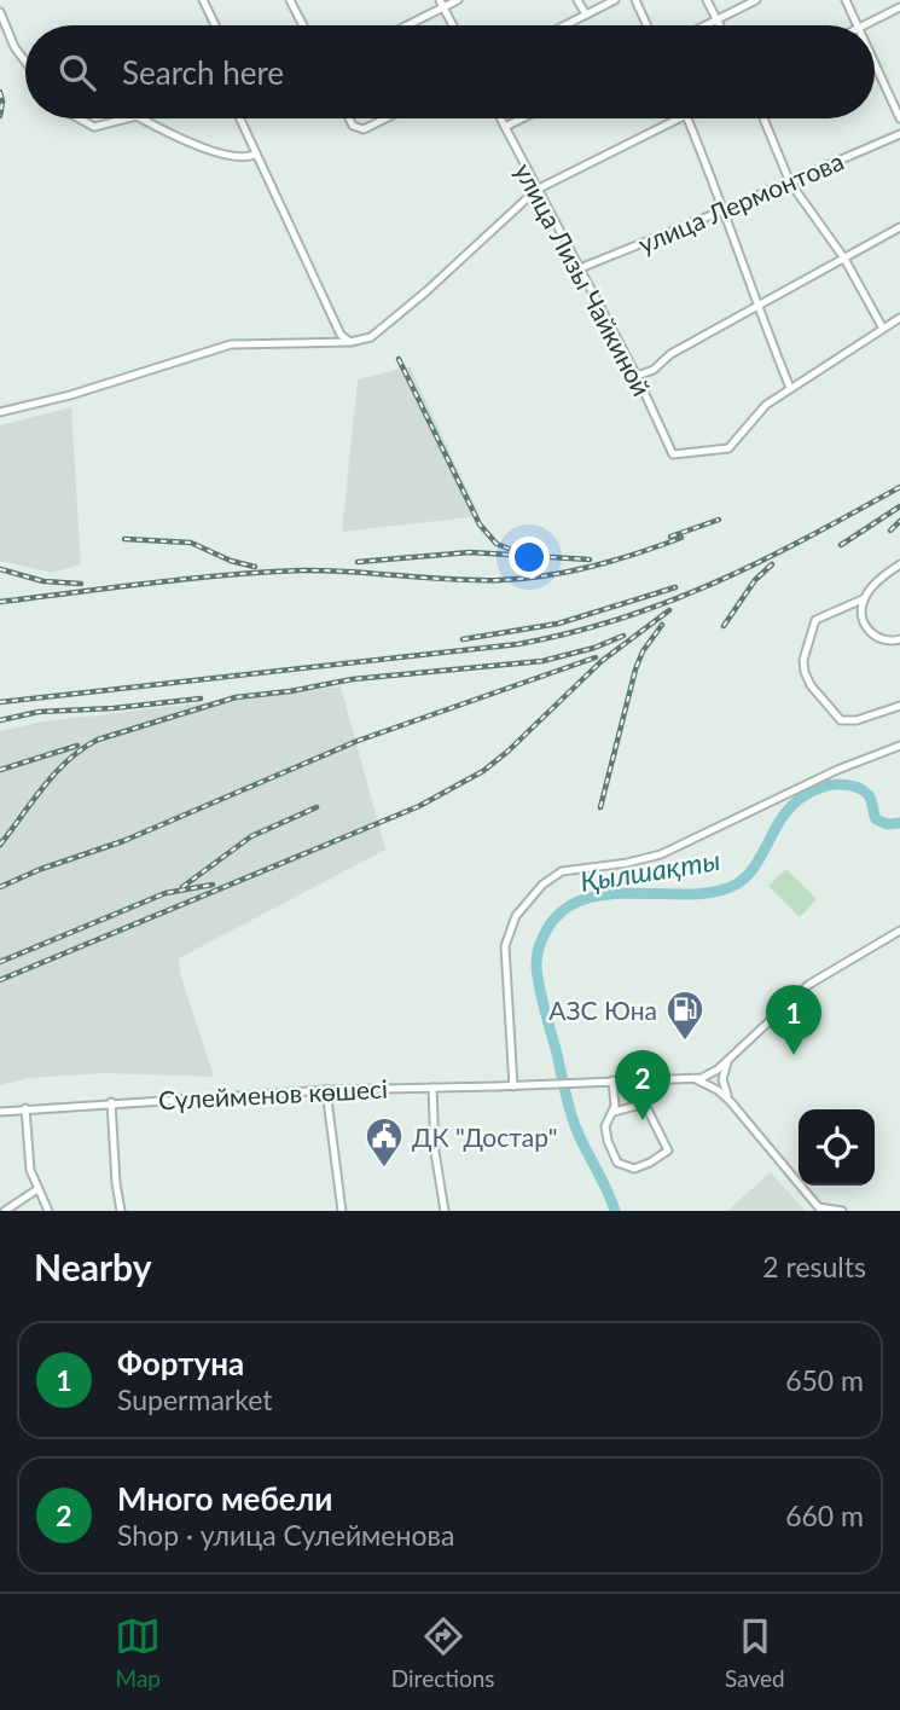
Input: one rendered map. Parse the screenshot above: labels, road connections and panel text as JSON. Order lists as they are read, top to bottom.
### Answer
{
  "streets": {
    "street": ["улица Лермонтова", "улица Лизы Чайкиной", "Сүлейменов көшесі"]
  },
  "crossings": [
    ["улица Лермонтова", "улица Лизы Чайкиной"]
  ],
  "water": ["Қылшақты"],
  "places": {
    "fuel station": ["АЗС Юна"],
    "public building": ["ДК \"Достар\""]
  },
  "page": {
    "search": "Search here",
    "pins": ["1", "2"],
    "heading": ["Nearby", "2 results"],
    "list": [
      {
        "mark": "1",
        "name": "Фортуна",
        "note": "Supermarket",
        "value": "650 m"
      },
      {
        "mark": "2",
        "name": "Много мебели",
        "note": "Shop · улица Сулейменова",
        "value": "660 m"
      }
    ],
    "nav": ["Map", "Directions", "Saved"]
  }
}
